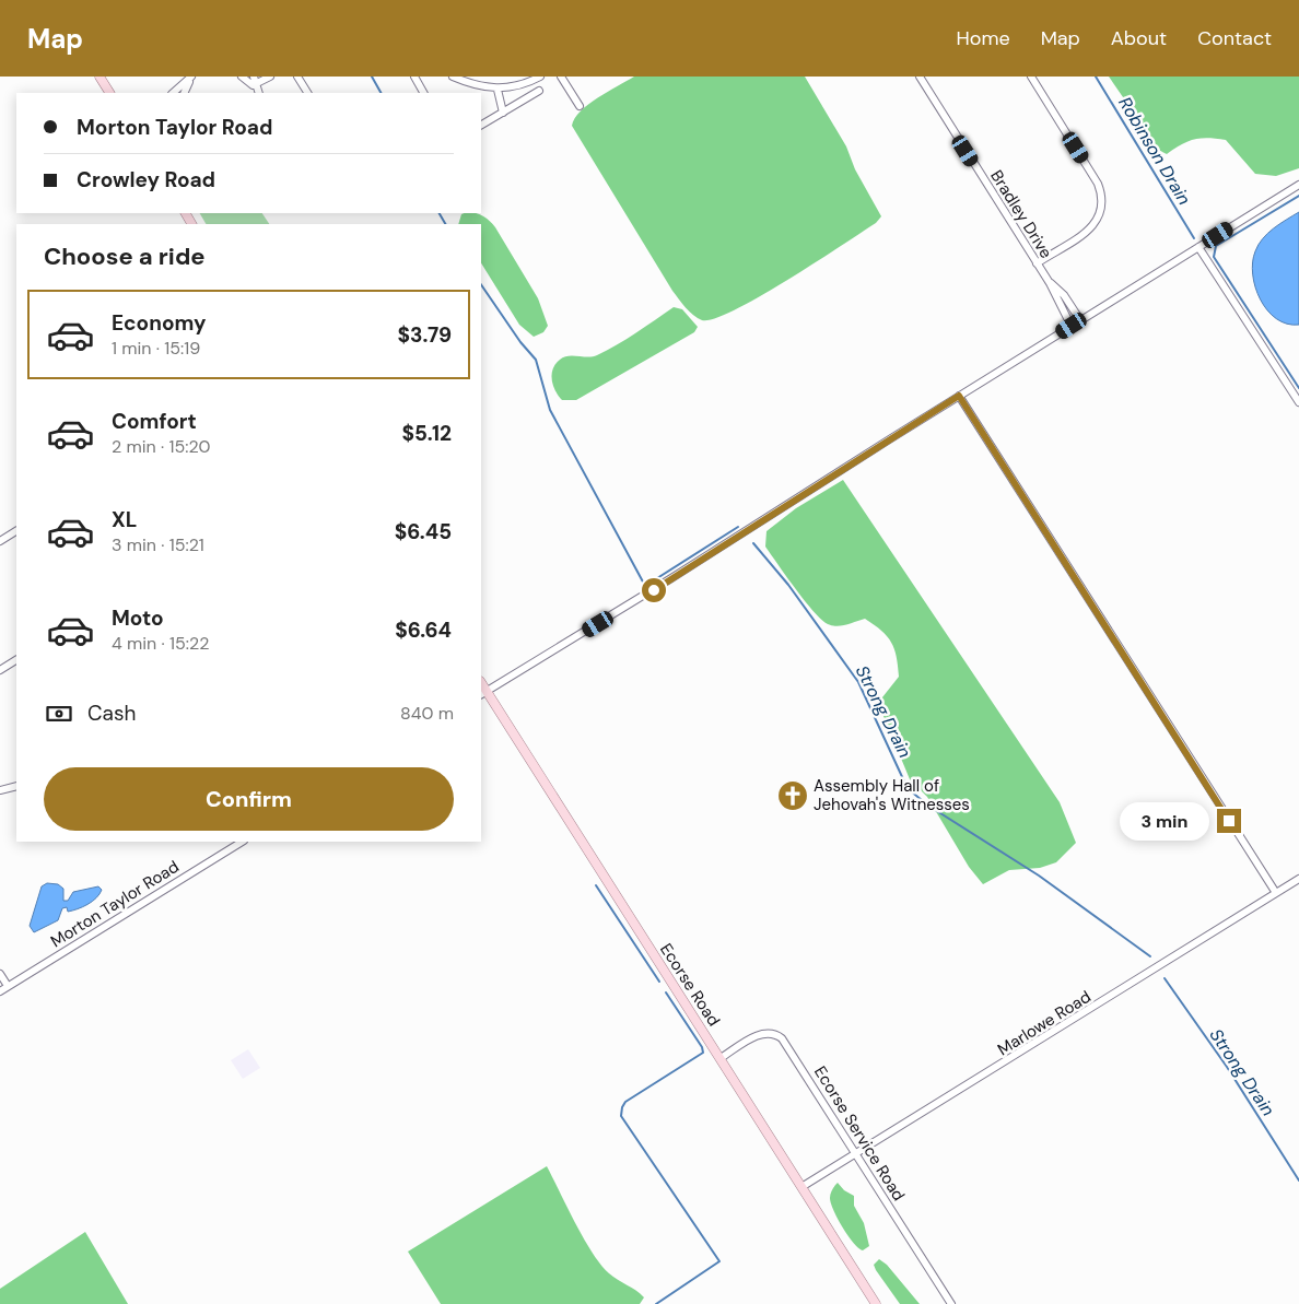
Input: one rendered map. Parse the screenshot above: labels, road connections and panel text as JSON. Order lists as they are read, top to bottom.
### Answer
{
  "streets": {
    "main road": ["Ecorse Road"],
    "street": [
      "Bradley Drive",
      "Morton Taylor Road",
      "Marlowe Road",
      "Ecorse Service Road"
    ]
  },
  "crossings": [
    ["Ecorse Road", "Marlowe Road"],
    ["Ecorse Road", "Ecorse Service Road"],
    ["Marlowe Road", "Ecorse Service Road"]
  ],
  "water": ["Robinson Drain", "Strong Drain"],
  "places": {
    "church": ["Assembly Hall of Jehovah's Witnesses"]
  },
  "page": {
    "header": "Map",
    "nav": [
      "Home",
      "Map",
      "About",
      "Contact"
    ],
    "banner": ["Morton Taylor Road", "Crowley Road"],
    "heading": "Choose a ride",
    "list": [
      {
        "name": "Economy",
        "note": "1 min · 15:19",
        "value": "$3.79"
      },
      {
        "name": "Comfort",
        "note": "2 min · 15:20",
        "value": "$5.12"
      },
      {
        "name": "XL",
        "note": "3 min · 15:21",
        "value": "$6.45"
      },
      {
        "name": "Moto",
        "note": "4 min · 15:22",
        "value": "$6.64"
      }
    ],
    "pay": ["Cash", "840 m"],
    "buttons": "Confirm",
    "bubble": "3 min"
  }
}
